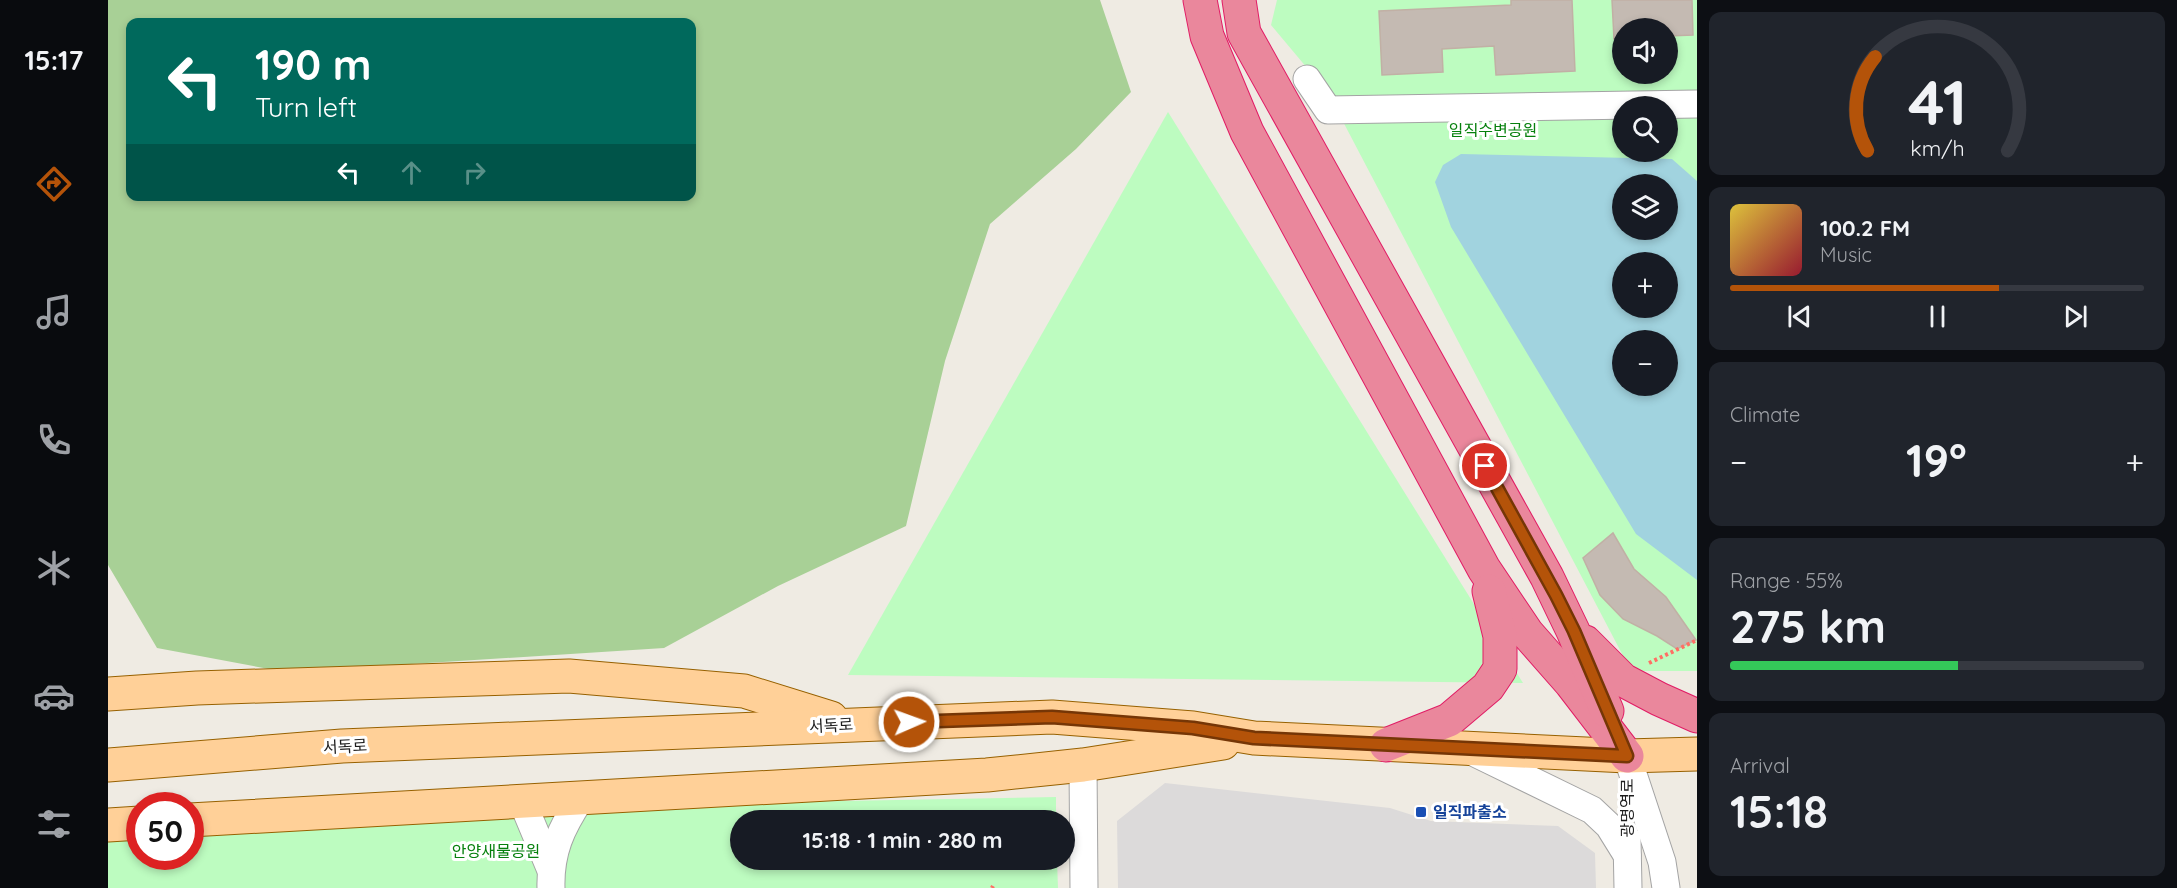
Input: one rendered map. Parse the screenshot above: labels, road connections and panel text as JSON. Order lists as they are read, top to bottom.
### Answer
{
  "streets": {
    "main road": ["서독로"],
    "street": ["광명역로"]
  },
  "crossings": [
    ["서독로", "광명역로"]
  ],
  "parks": ["일직수변공원", "안양새물공원"],
  "places": {
    "transit": ["일직파출소"]
  },
  "page": {
    "tabs": "15:17",
    "map_buttons": ["+", "−"],
    "turn": ["190 m", "Turn left"],
    "song": ["100.2 FM", "Music"],
    "tile": [
      "Climate",
      ["Range · 55%", "275 km"],
      ["Arrival", "15:18"]
    ],
    "heat": ["−", "19°", "+"],
    "limit": "50",
    "trip": "15:18 · 1 min · 280 m",
    "gauge": ["41", "km/h"]
  }
}
